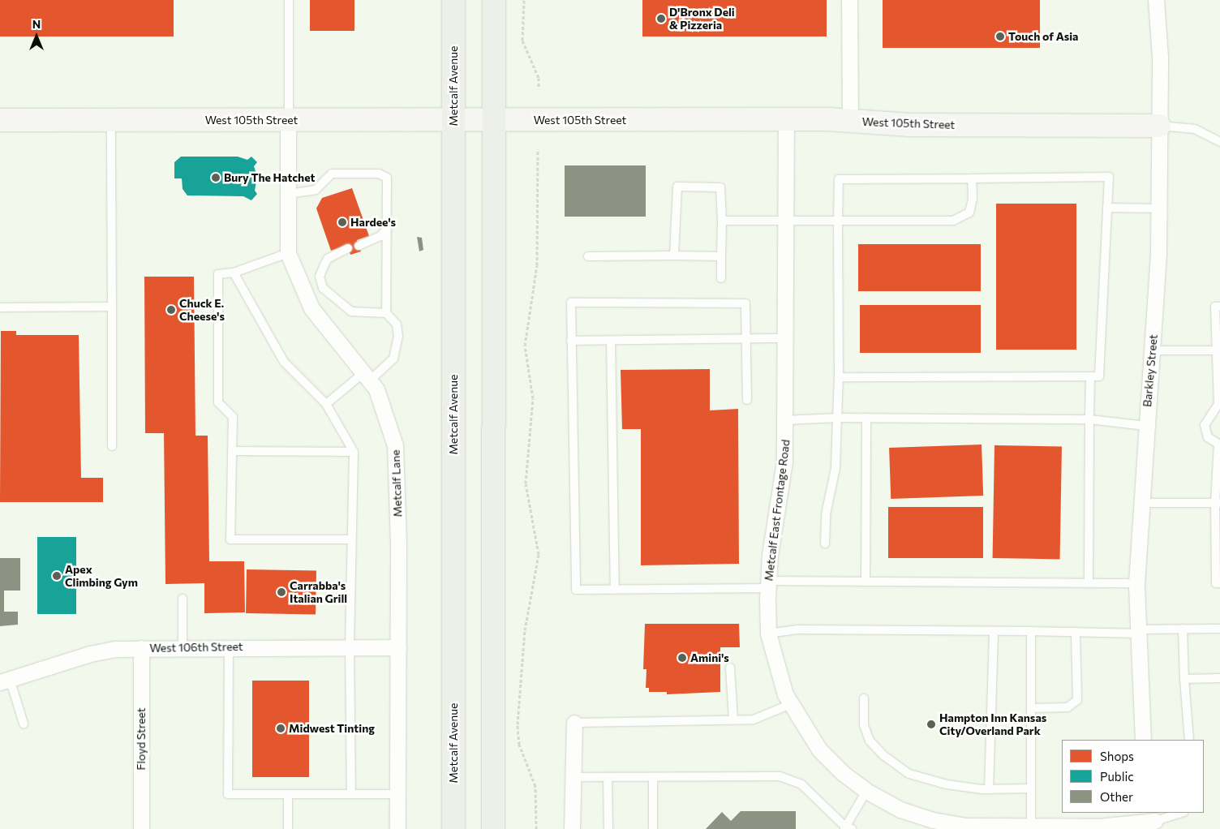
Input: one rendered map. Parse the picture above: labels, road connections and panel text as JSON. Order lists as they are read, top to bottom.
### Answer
{
  "streets": {
    "main road": ["Metcalf Avenue"],
    "street": [
      "West 105th Street",
      "Barkley Street",
      "Metcalf Lane",
      "Metcalf East Frontage Road",
      "West 106th Street",
      "Floyd Street"
    ]
  },
  "crossings": [
    ["Metcalf Avenue", "West 105th Street"],
    ["West 105th Street", "Barkley Street"],
    ["West 105th Street", "Metcalf Lane"],
    ["West 105th Street", "Metcalf East Frontage Road"],
    ["Metcalf Lane", "West 106th Street"],
    ["West 106th Street", "Floyd Street"]
  ],
  "places": [
    "D'Bronx Deli & Pizzeria",
    "Touch of Asia",
    "Bury The Hatchet",
    "Hardee's",
    "Chuck E. Cheese's",
    "Apex Climbing Gym",
    "Carrabba's Italian Grill",
    "Amini's",
    "Hampton Inn Kansas City/Overland Park",
    "Midwest Tinting"
  ],
  "legend": ["Shops", "Public", "Other"],
  "north": "top"
}
